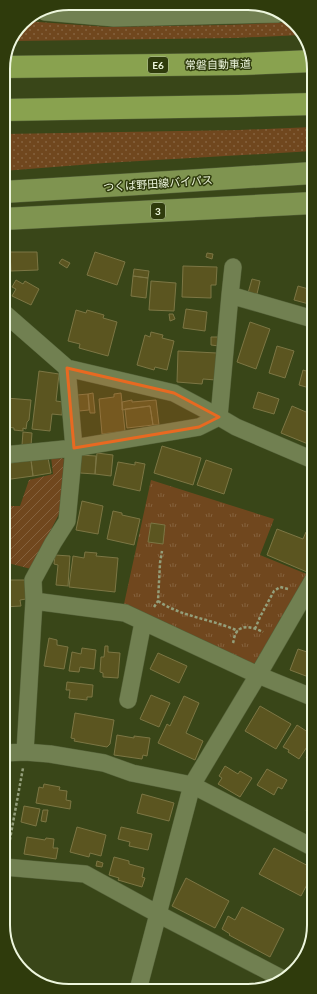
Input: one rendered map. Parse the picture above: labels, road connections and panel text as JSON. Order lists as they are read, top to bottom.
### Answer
{
  "streets": {
    "highway": ["常磐自動車道", "E6"],
    "main road": ["つくば野田線バイパス", "3"]
  }
}
